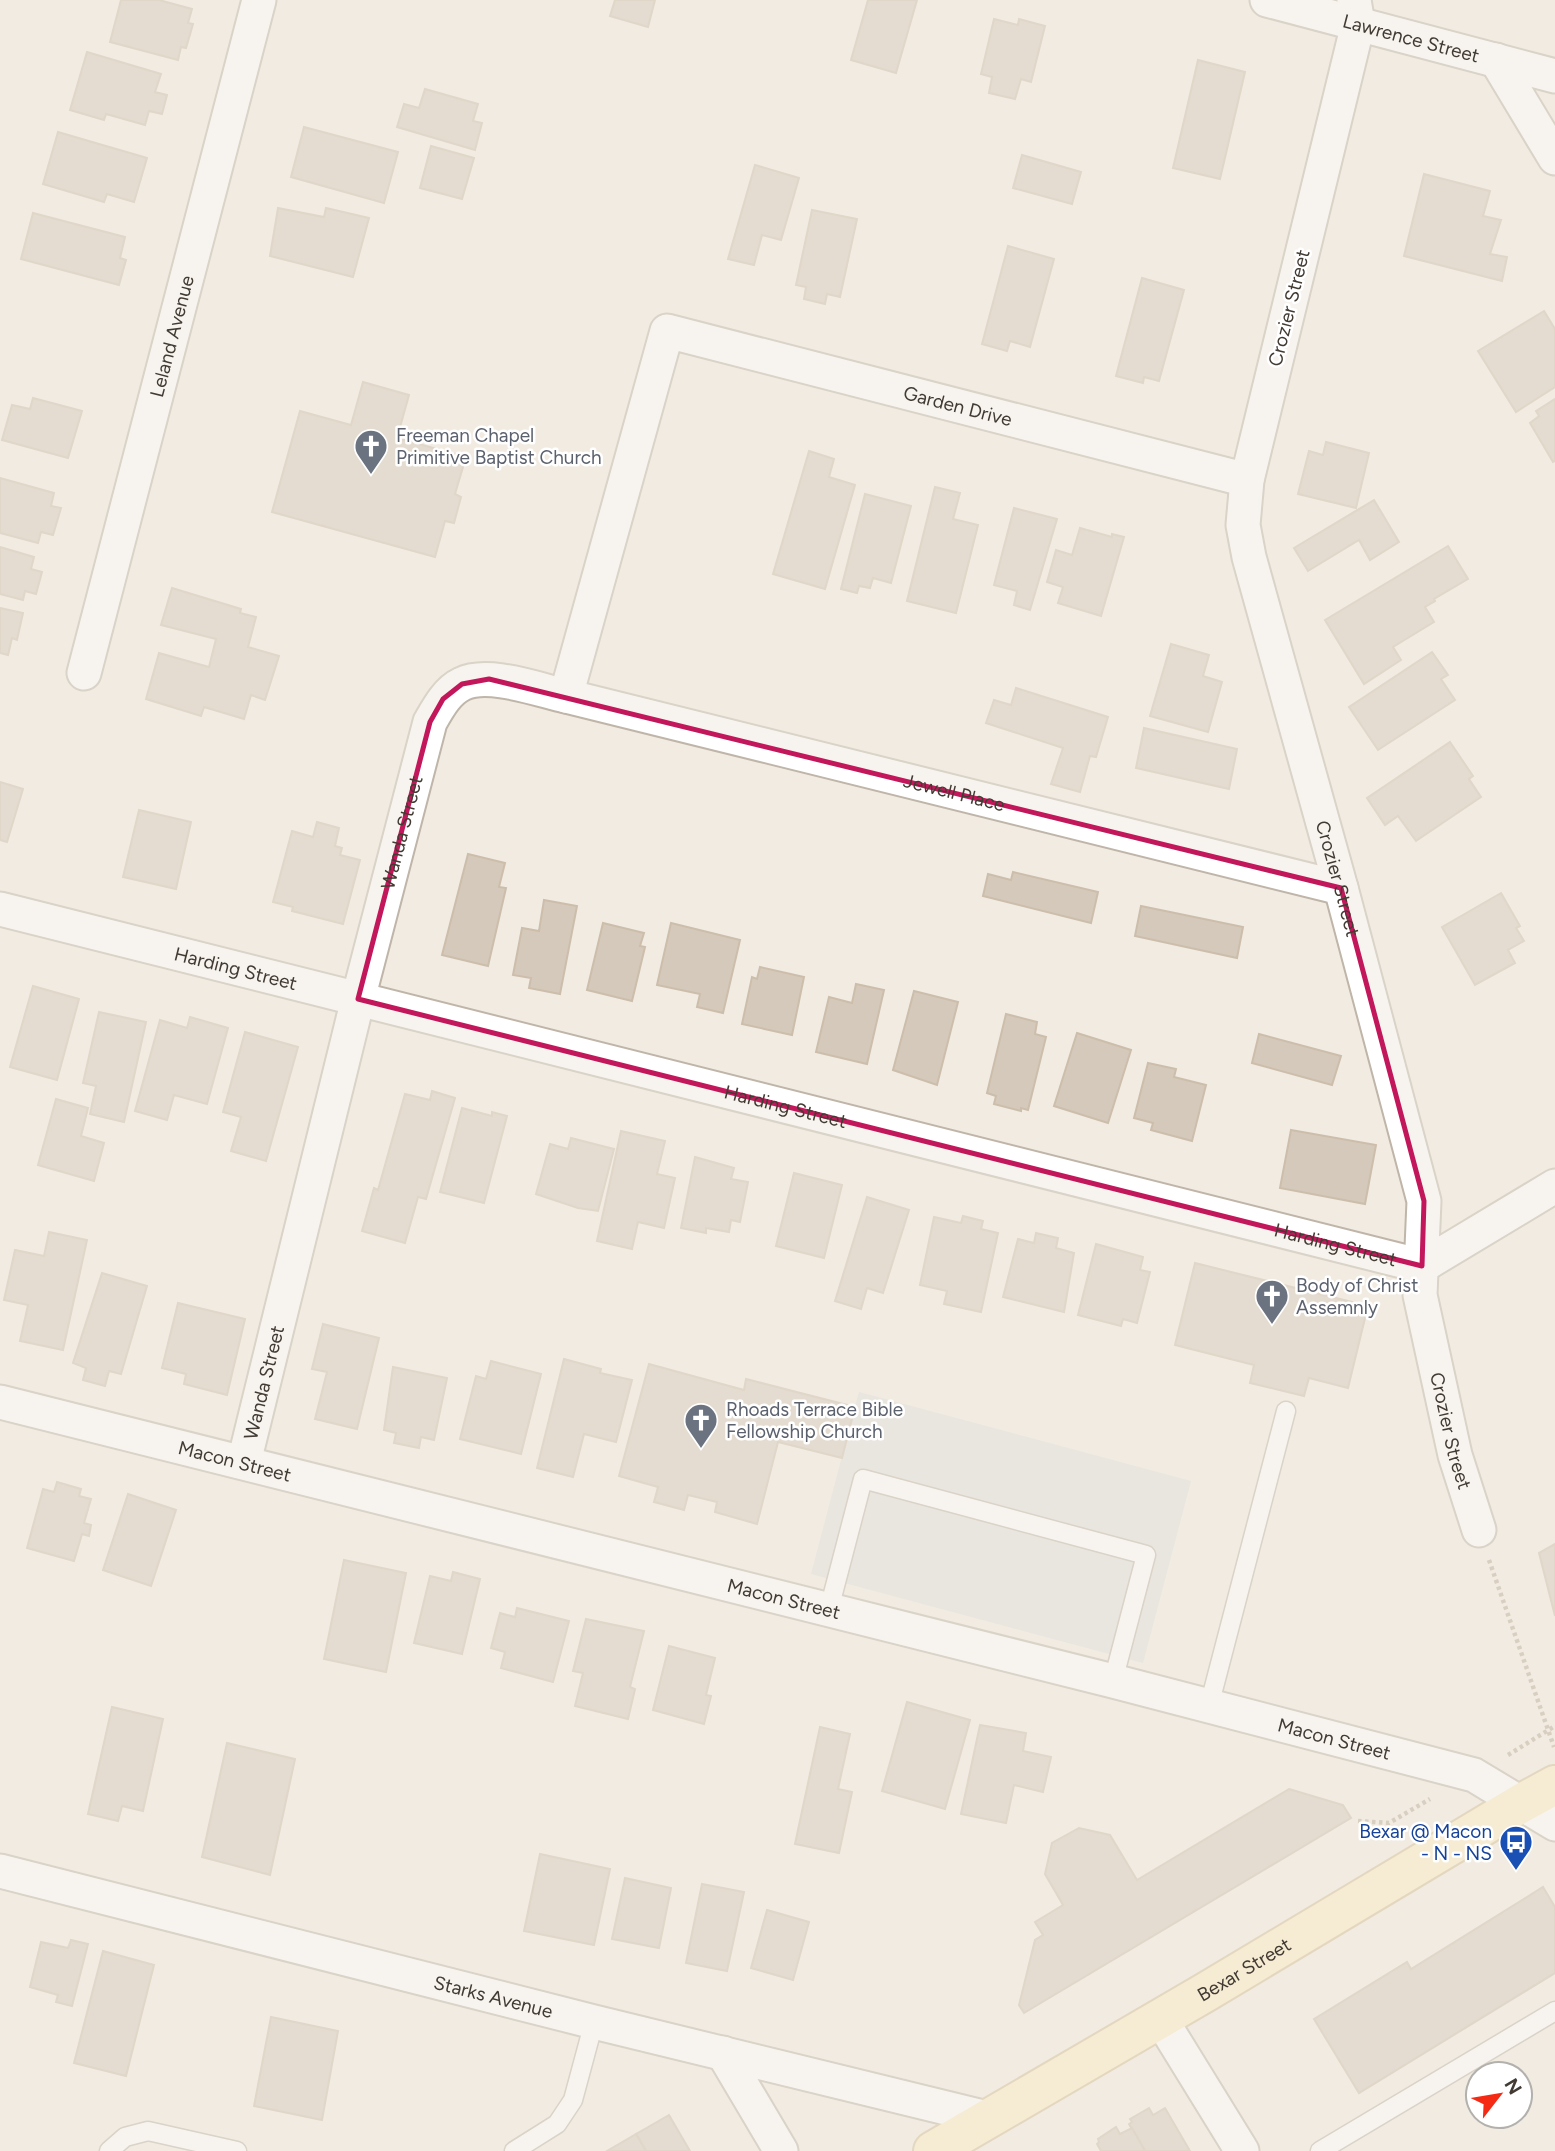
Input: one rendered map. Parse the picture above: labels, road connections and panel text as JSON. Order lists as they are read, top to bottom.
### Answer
{
  "streets": {
    "street": [
      "Lawrence Street",
      "Crozier Street",
      "Leland Avenue",
      "Garden Drive",
      "Jewell Place",
      "Wanda Street",
      "Harding Street",
      "Macon Street",
      "Bexar Street",
      "Starks Avenue"
    ]
  },
  "crossings": [
    ["Lawrence Street", "Crozier Street"],
    ["Crozier Street", "Garden Drive"],
    ["Crozier Street", "Jewell Place"],
    ["Crozier Street", "Harding Street"],
    ["Garden Drive", "Jewell Place"],
    ["Garden Drive", "Wanda Street"],
    ["Jewell Place", "Wanda Street"],
    ["Wanda Street", "Harding Street"],
    ["Wanda Street", "Macon Street"],
    ["Macon Street", "Bexar Street"],
    ["Bexar Street", "Starks Avenue"]
  ],
  "places": {
    "church": ["Freeman Chapel Primitive Baptist Church", "Body of Christ Assemnly", "Rhoads Terrace Bible Fellowship Church"],
    "bus stop": ["Bexar @ Macon - N - NS"]
  },
  "north": "top right"
}
